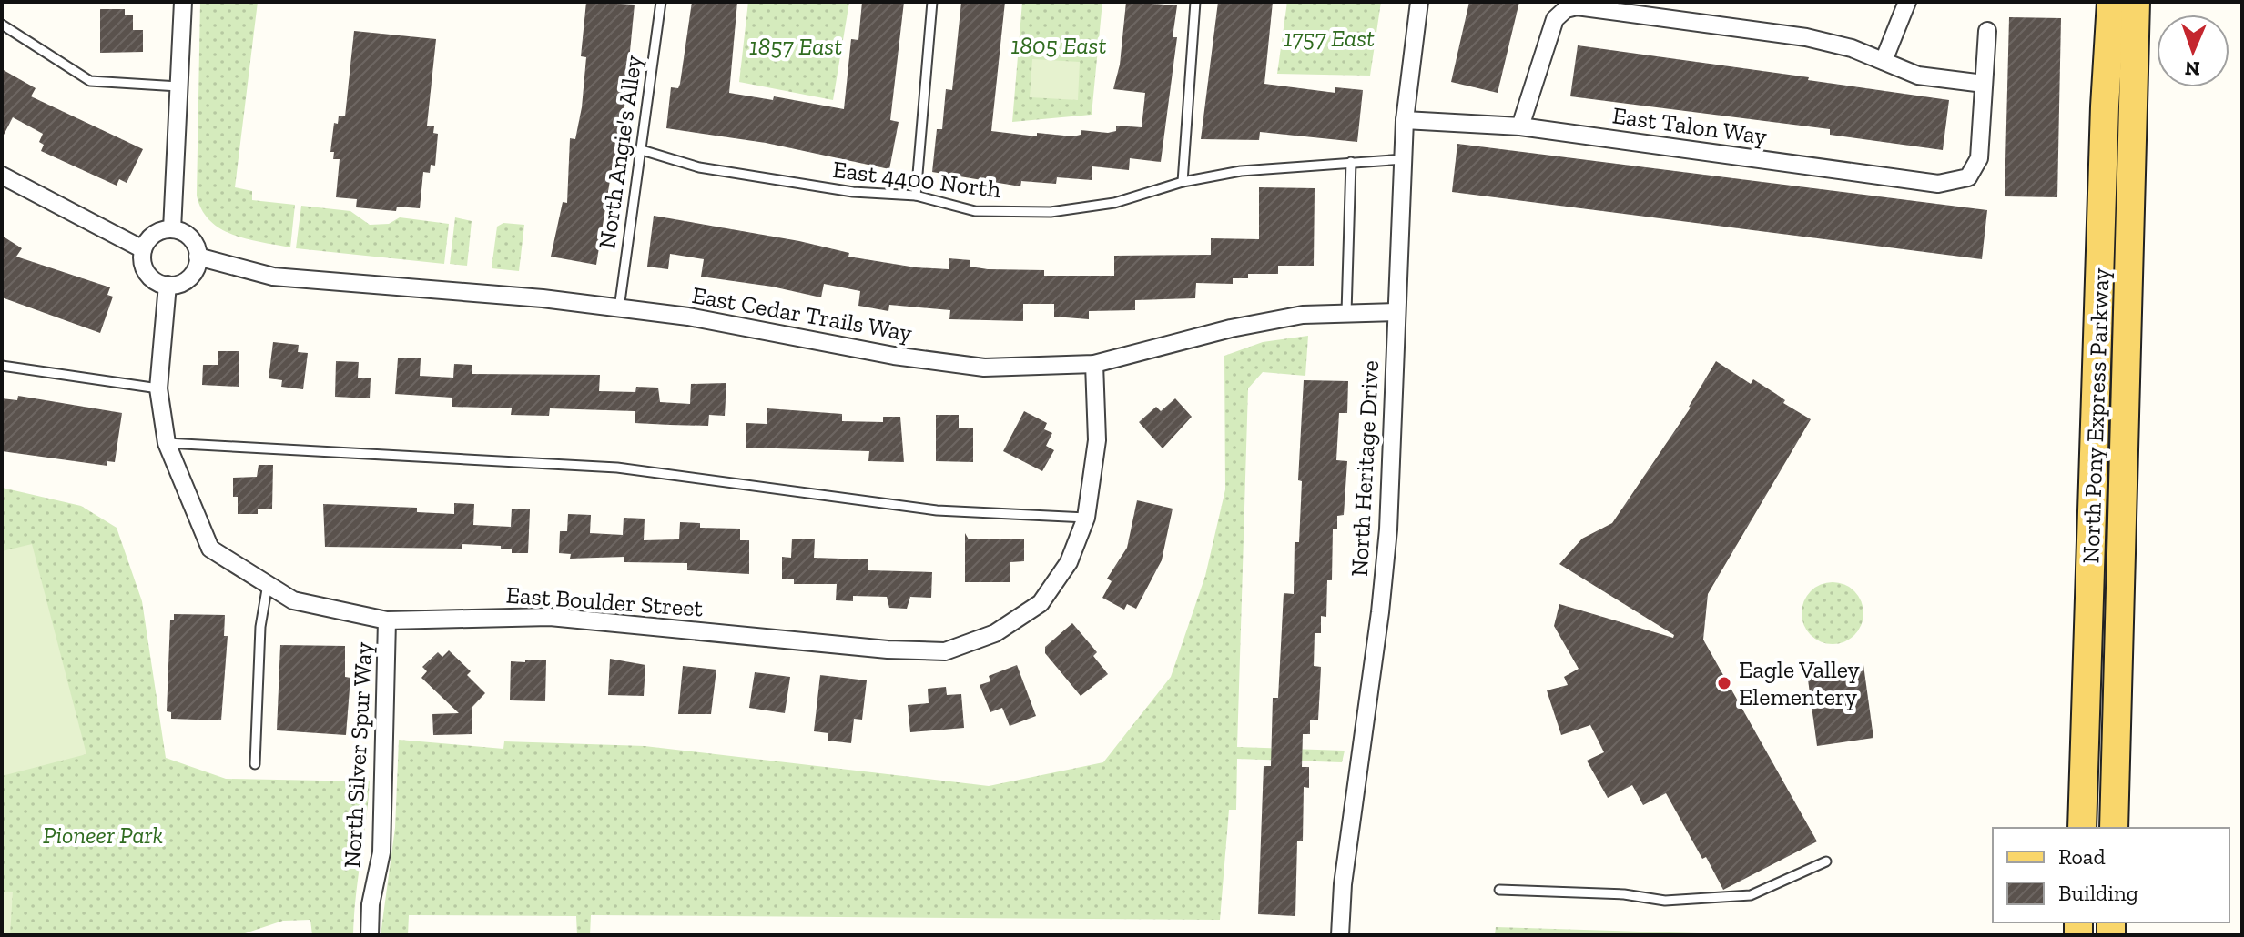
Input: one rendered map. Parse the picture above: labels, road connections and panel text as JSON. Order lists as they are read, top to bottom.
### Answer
{
  "streets": {
    "main road": ["North Pony Express Parkway"],
    "street": [
      "East Talon Way",
      "East Cedar Trails Way",
      "North Heritage Drive",
      "East Boulder Street",
      "North Silver Spur Way"
    ],
    "lane": ["North Angie's Alley", "East 4400 North"]
  },
  "crossings": [
    ["East Talon Way", "North Heritage Drive"],
    ["North Angie's Alley", "East 4400 North"],
    ["North Angie's Alley", "East Cedar Trails Way"],
    ["East 4400 North", "North Heritage Drive"],
    ["East Cedar Trails Way", "North Heritage Drive"],
    ["East Cedar Trails Way", "East Boulder Street"],
    ["East Boulder Street", "North Silver Spur Way"]
  ],
  "parks": [
    "1757 East",
    "1805 East",
    "1857 East",
    "Pioneer Park"
  ],
  "places": ["Eagle Valley Elementery"],
  "legend": ["Road", "Building"],
  "north": "bottom"
}
